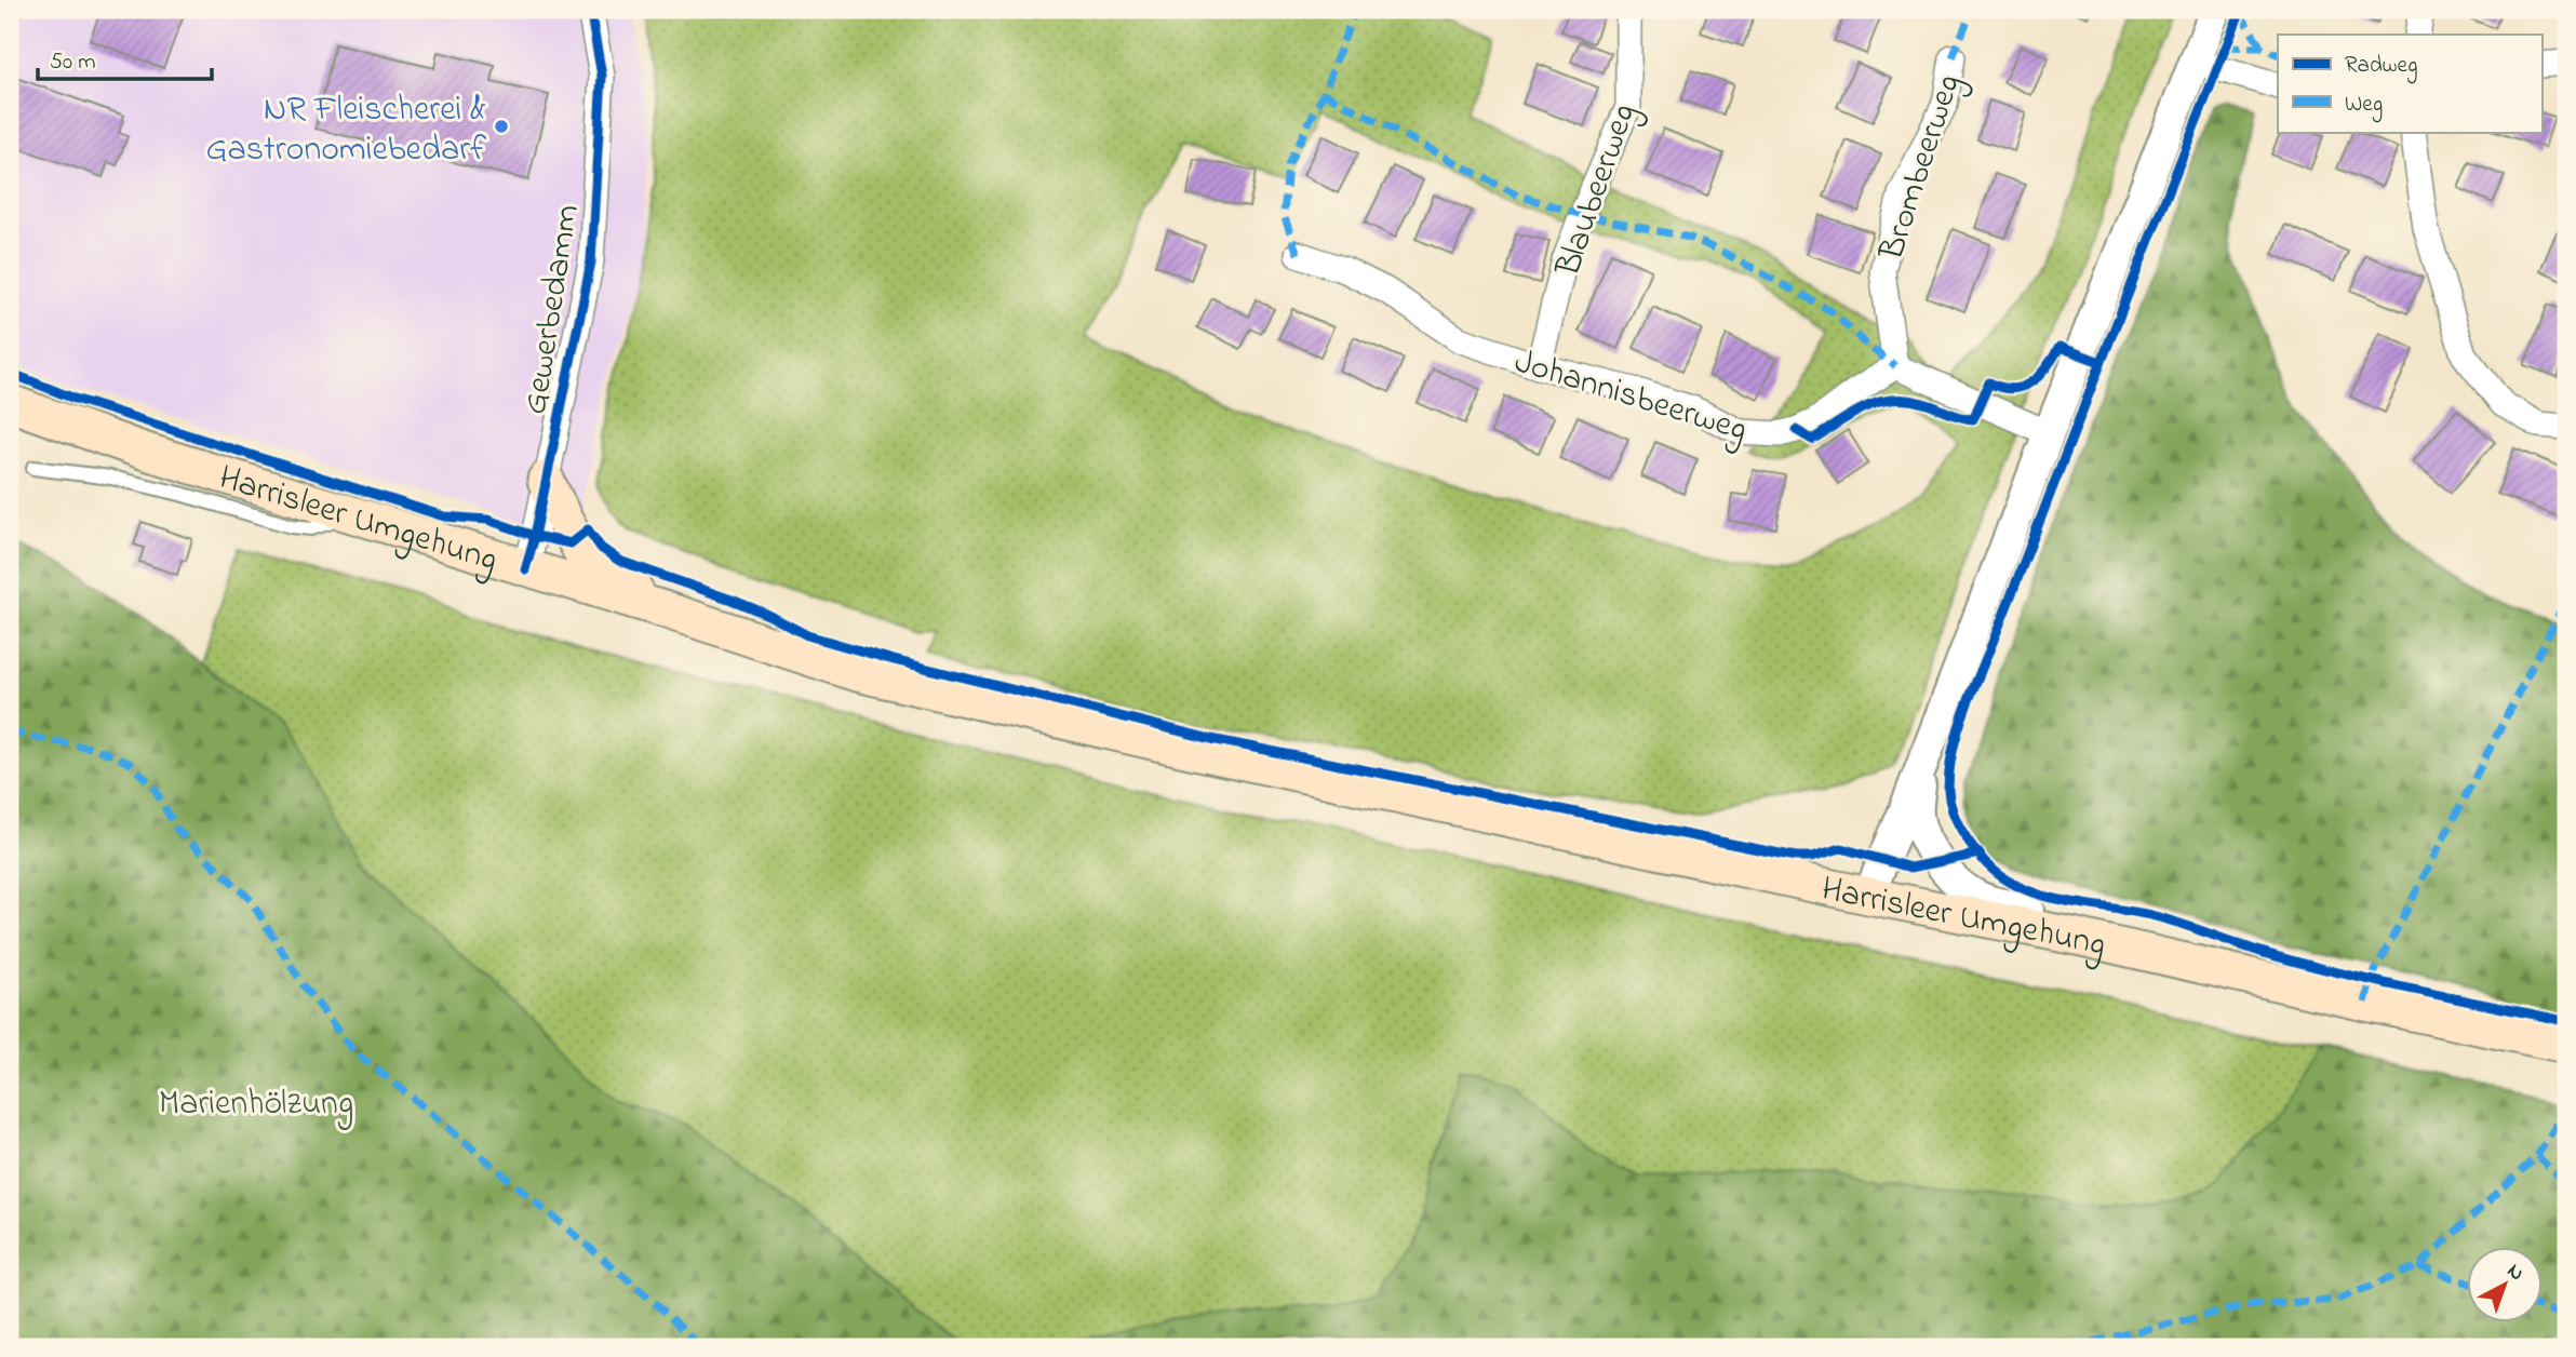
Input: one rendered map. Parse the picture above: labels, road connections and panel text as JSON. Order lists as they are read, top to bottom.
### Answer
{
  "streets": {
    "main road": ["Harrisleer Umgehung"],
    "street": [
      "Brombeerweg",
      "Blaubeerweg",
      "Gewerbedamm",
      "Johannisbeerweg"
    ]
  },
  "crossings": [
    ["Brombeerweg", "Johannisbeerweg"],
    ["Blaubeerweg", "Johannisbeerweg"],
    ["Gewerbedamm", "Harrisleer Umgehung"]
  ],
  "parks": ["Marienhölzung"],
  "places": ["NR Fleischerei & Gastronomiebedarf"],
  "legend": ["Radweg", "Weg"],
  "scale_bar": "50 m",
  "north": "top right"
}
